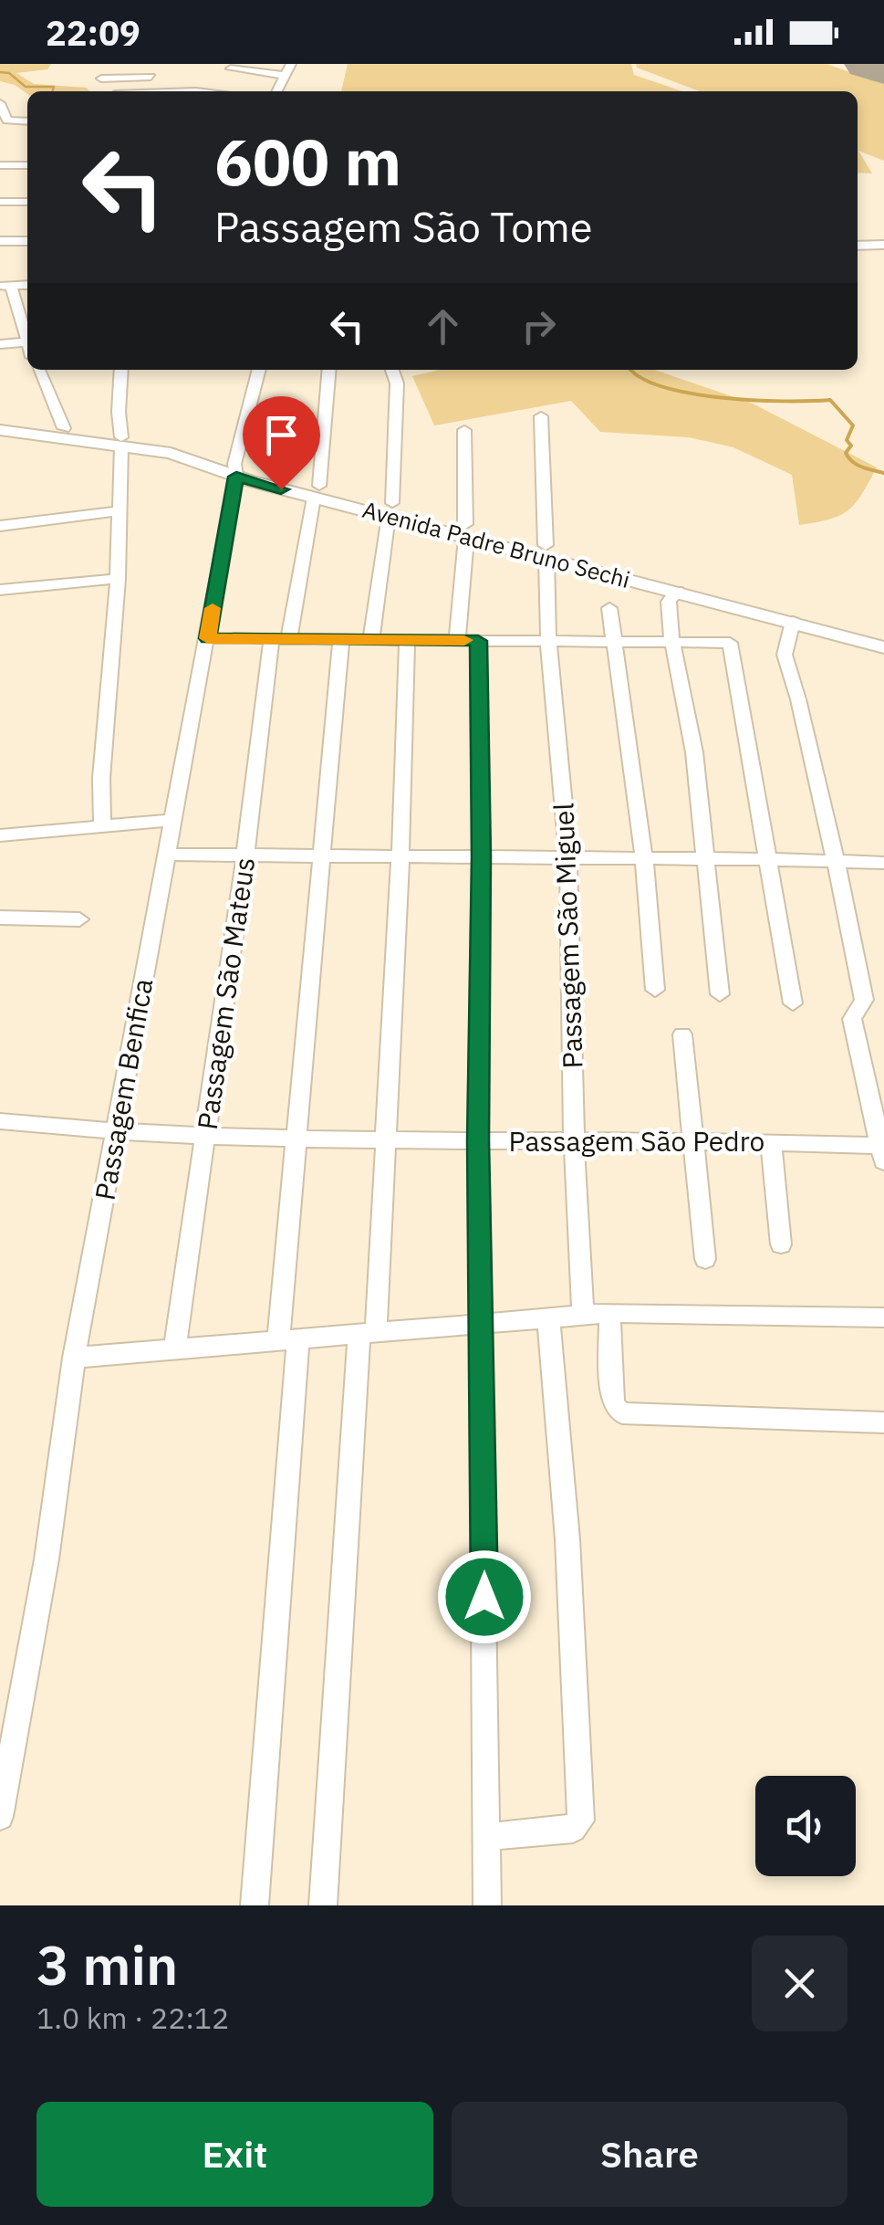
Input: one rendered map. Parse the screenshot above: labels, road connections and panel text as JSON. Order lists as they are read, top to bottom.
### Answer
{
  "streets": {
    "main road": ["Avenida Padre Bruno Sechi"],
    "street": [
      "Passagem São Miguel",
      "Passagem São Mateus",
      "Passagem Benfica",
      "Passagem São Pedro"
    ]
  },
  "crossings": [
    ["Avenida Padre Bruno Sechi", "Passagem São Miguel"],
    ["Avenida Padre Bruno Sechi", "Passagem São Mateus"],
    ["Avenida Padre Bruno Sechi", "Passagem Benfica"],
    ["Passagem São Miguel", "Passagem São Pedro"],
    ["Passagem São Mateus", "Passagem São Pedro"],
    ["Passagem Benfica", "Passagem São Pedro"]
  ],
  "page": {
    "status": "22:09",
    "turn": ["600 m", "Passagem São Tome"],
    "heading": ["3 min", "1.0 km · 22:12"],
    "buttons": ["Exit", "Share"]
  }
}
